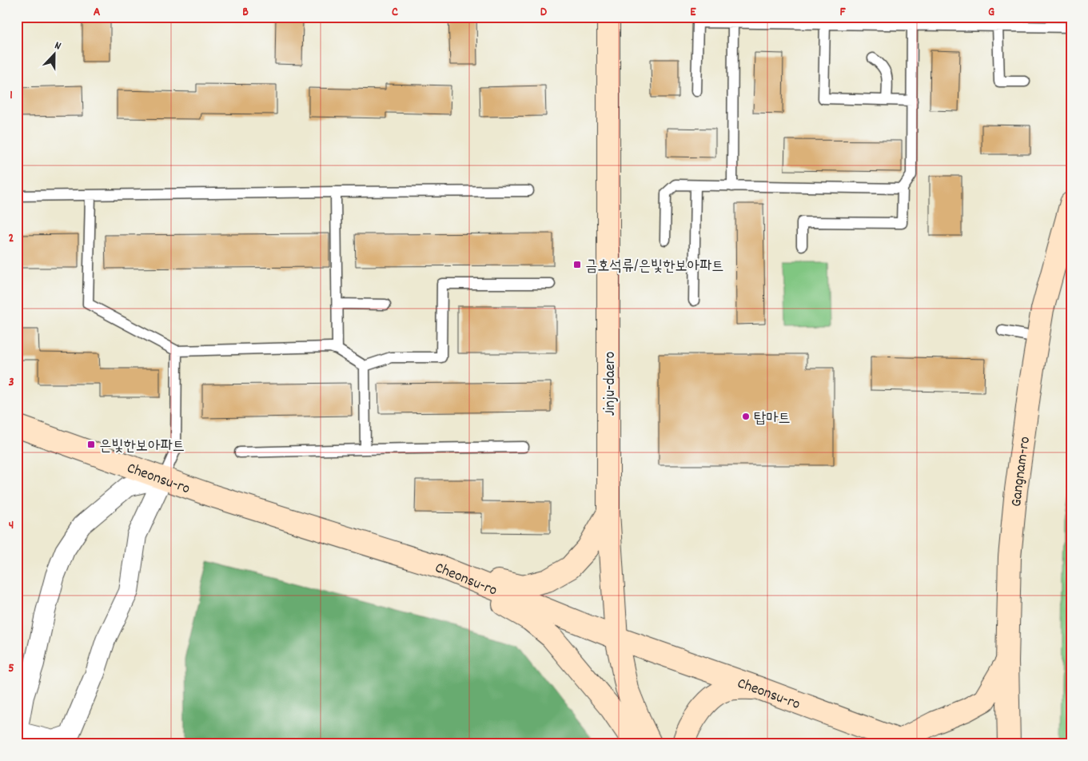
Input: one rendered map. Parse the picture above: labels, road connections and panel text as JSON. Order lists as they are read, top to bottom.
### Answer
{
  "streets": {
    "street": ["Jinju-daero", "Gangnam-ro", "Cheonsu-ro"]
  },
  "crossings": [
    ["Jinju-daero", "Cheonsu-ro"]
  ],
  "places": {
    "transit": ["금호석류/은빛한보아파트", "은빛한보아파트"],
    "other": ["탑마트"]
  },
  "north": "top",
  "grid": {
    "columns": [
      "A",
      "B",
      "C",
      "D",
      "E",
      "F",
      "G"
    ],
    "rows": [
      "1",
      "2",
      "3",
      "4",
      "5"
    ]
  }
}
